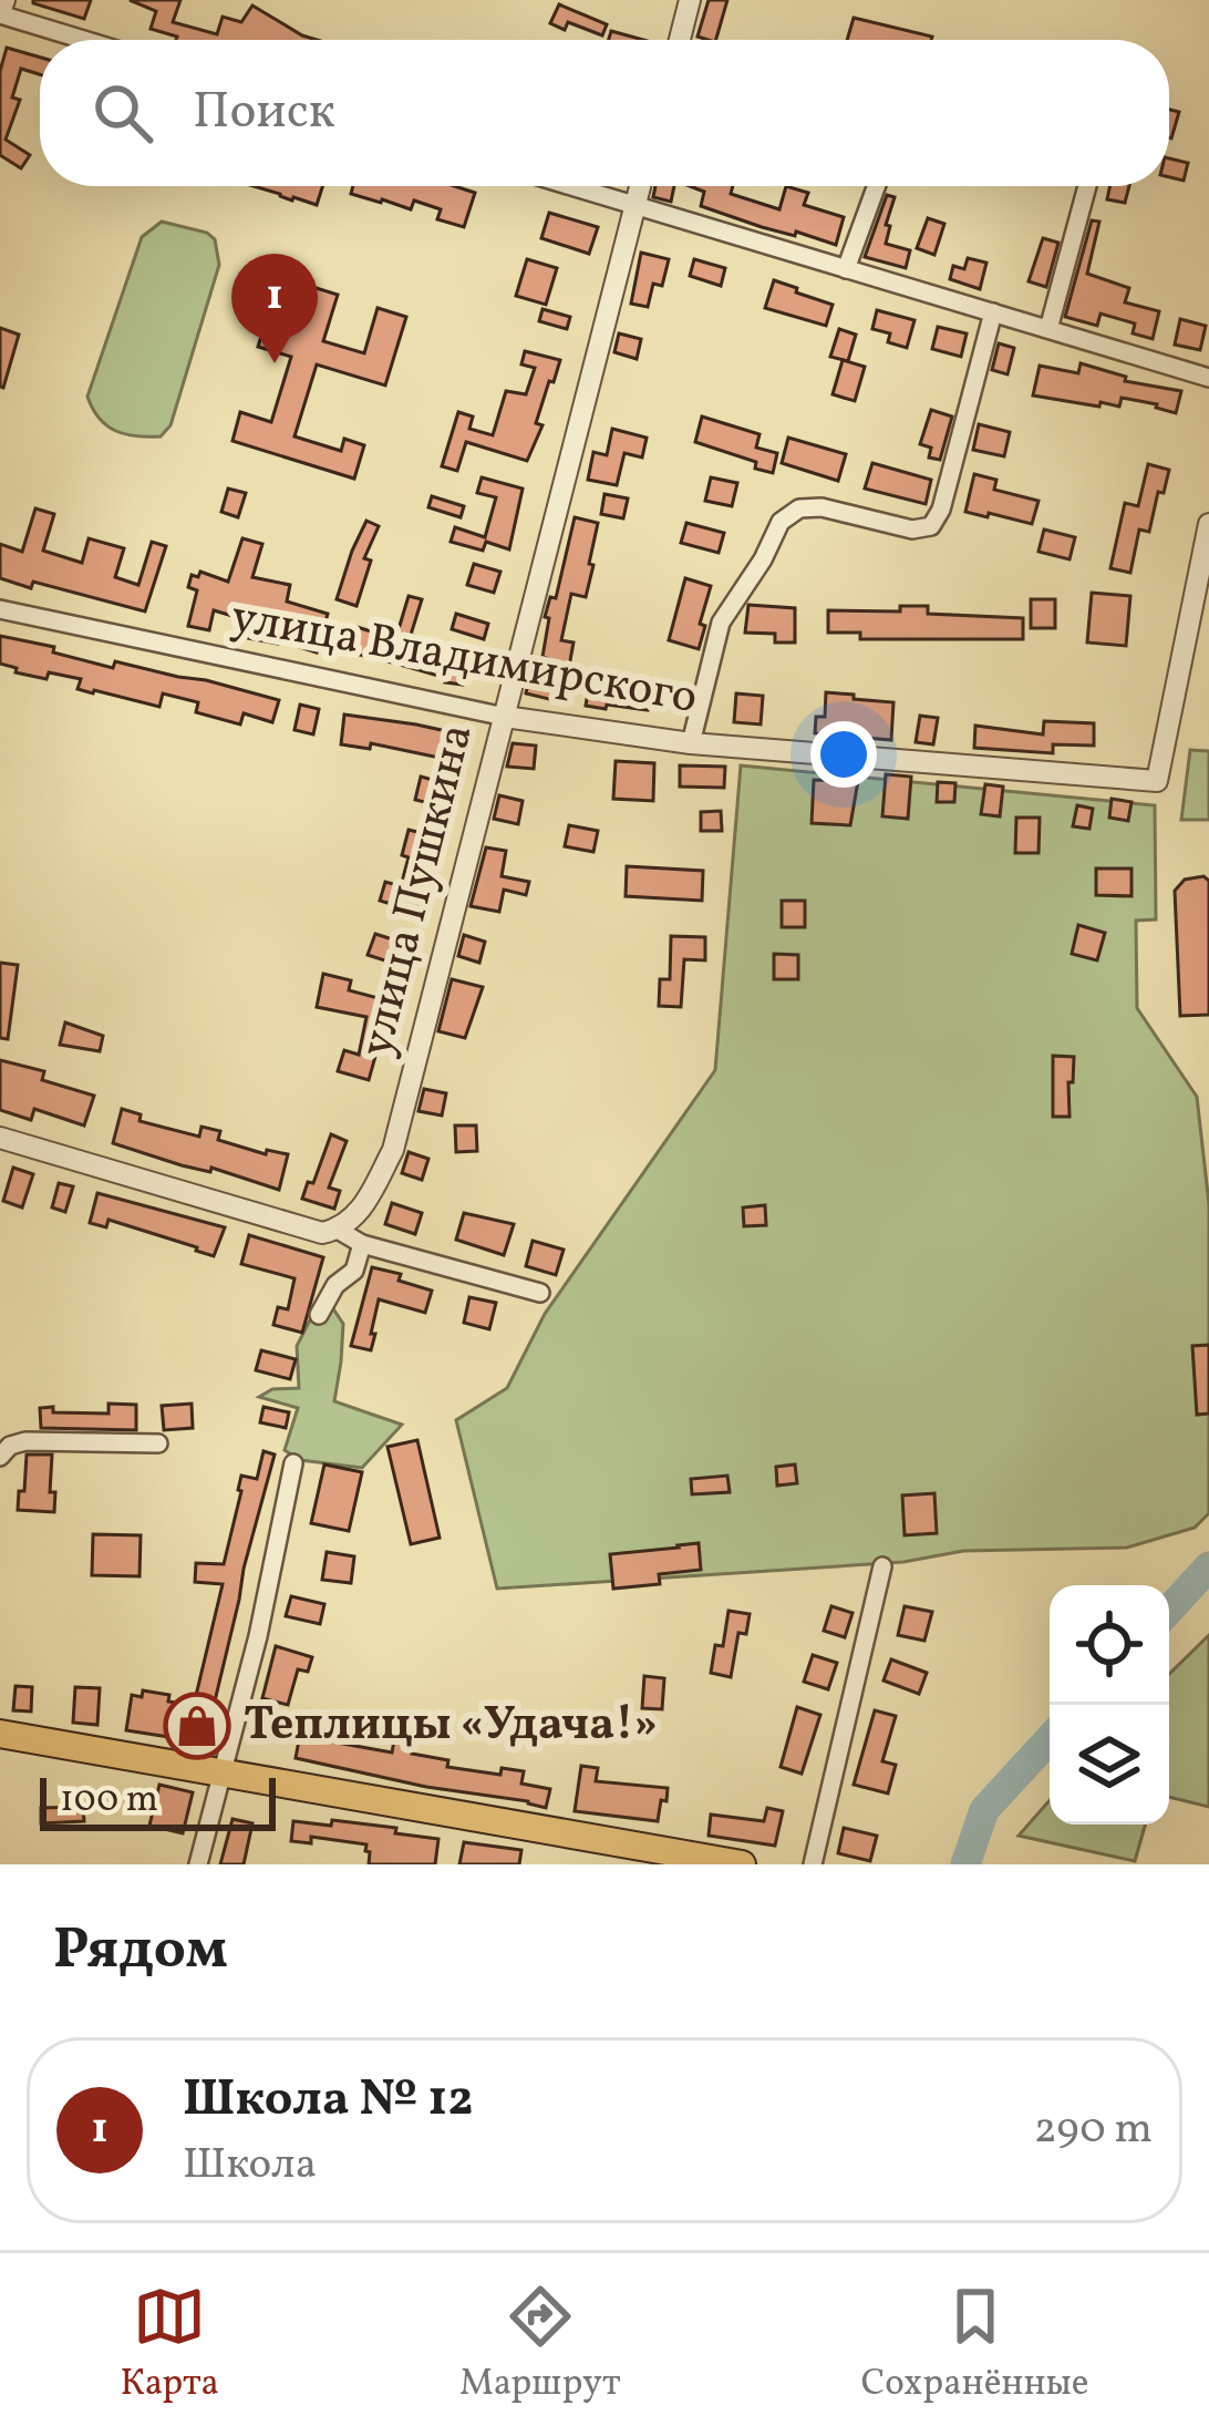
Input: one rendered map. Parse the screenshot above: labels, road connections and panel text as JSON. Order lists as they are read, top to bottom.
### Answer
{
  "streets": {
    "street": ["улица Владимирского", "улица Пушкина"]
  },
  "crossings": [
    ["улица Владимирского", "улица Пушкина"]
  ],
  "places": {
    "shop": ["Теплицы «Удача!»"]
  },
  "scale_bar": "100 m",
  "page": {
    "search": "Поиск",
    "pins": "1",
    "scale": "100 m",
    "heading": "Рядом",
    "list": [
      {
        "mark": "1",
        "name": "Школа № 12",
        "note": "Школа",
        "value": "290 m"
      }
    ],
    "nav": ["Карта", "Маршрут", "Сохранённые"]
  }
}
